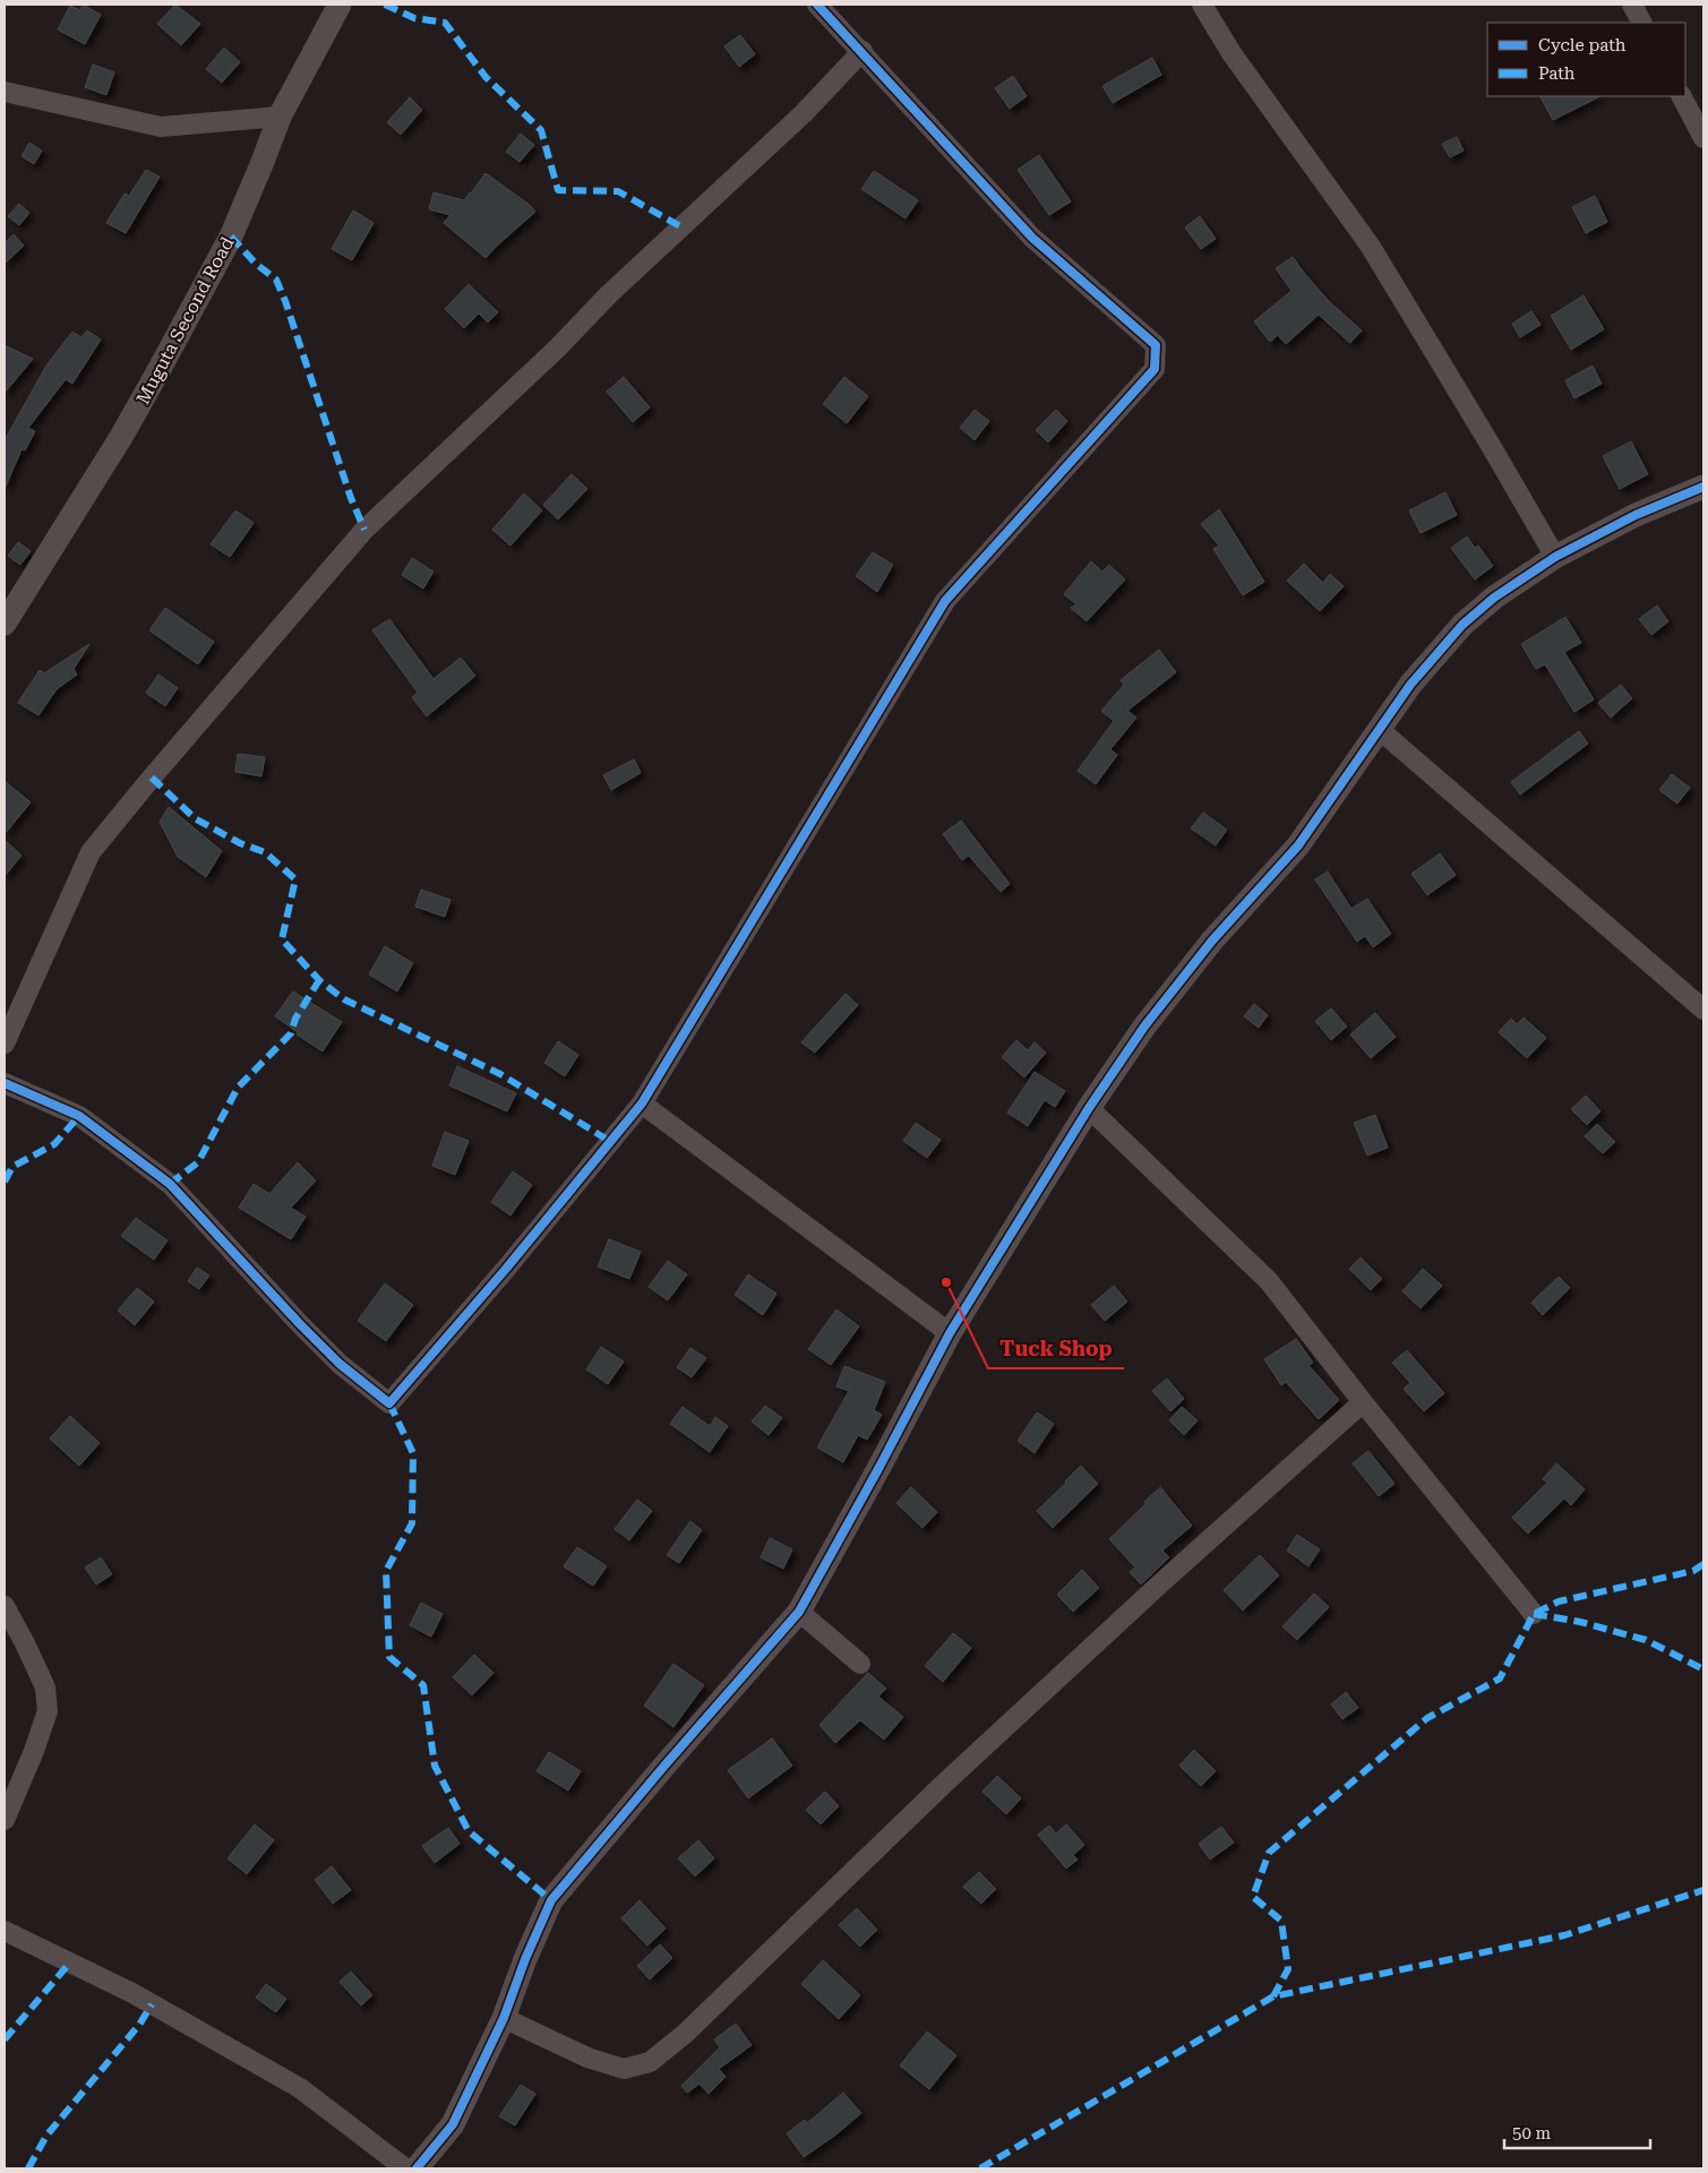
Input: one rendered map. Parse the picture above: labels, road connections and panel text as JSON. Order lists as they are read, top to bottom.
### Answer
{
  "streets": {
    "street": ["Muguta Second Road"]
  },
  "places": ["Tuck Shop"],
  "legend": ["Cycle path", "Path"],
  "scale_bar": "50 m"
}
